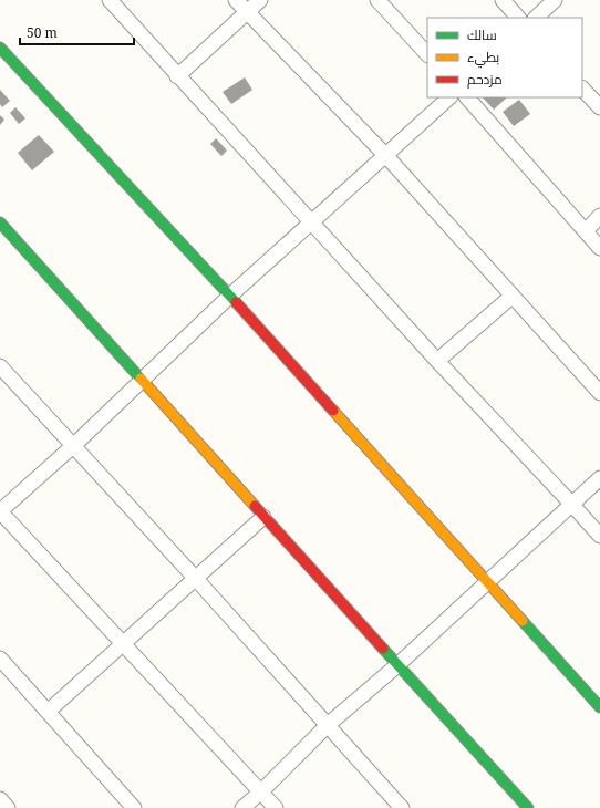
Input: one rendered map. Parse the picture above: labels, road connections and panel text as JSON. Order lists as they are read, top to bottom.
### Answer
{
  "legend": ["سالك", "بطيء", "مزدحم"],
  "scale_bar": "50 m"
}
